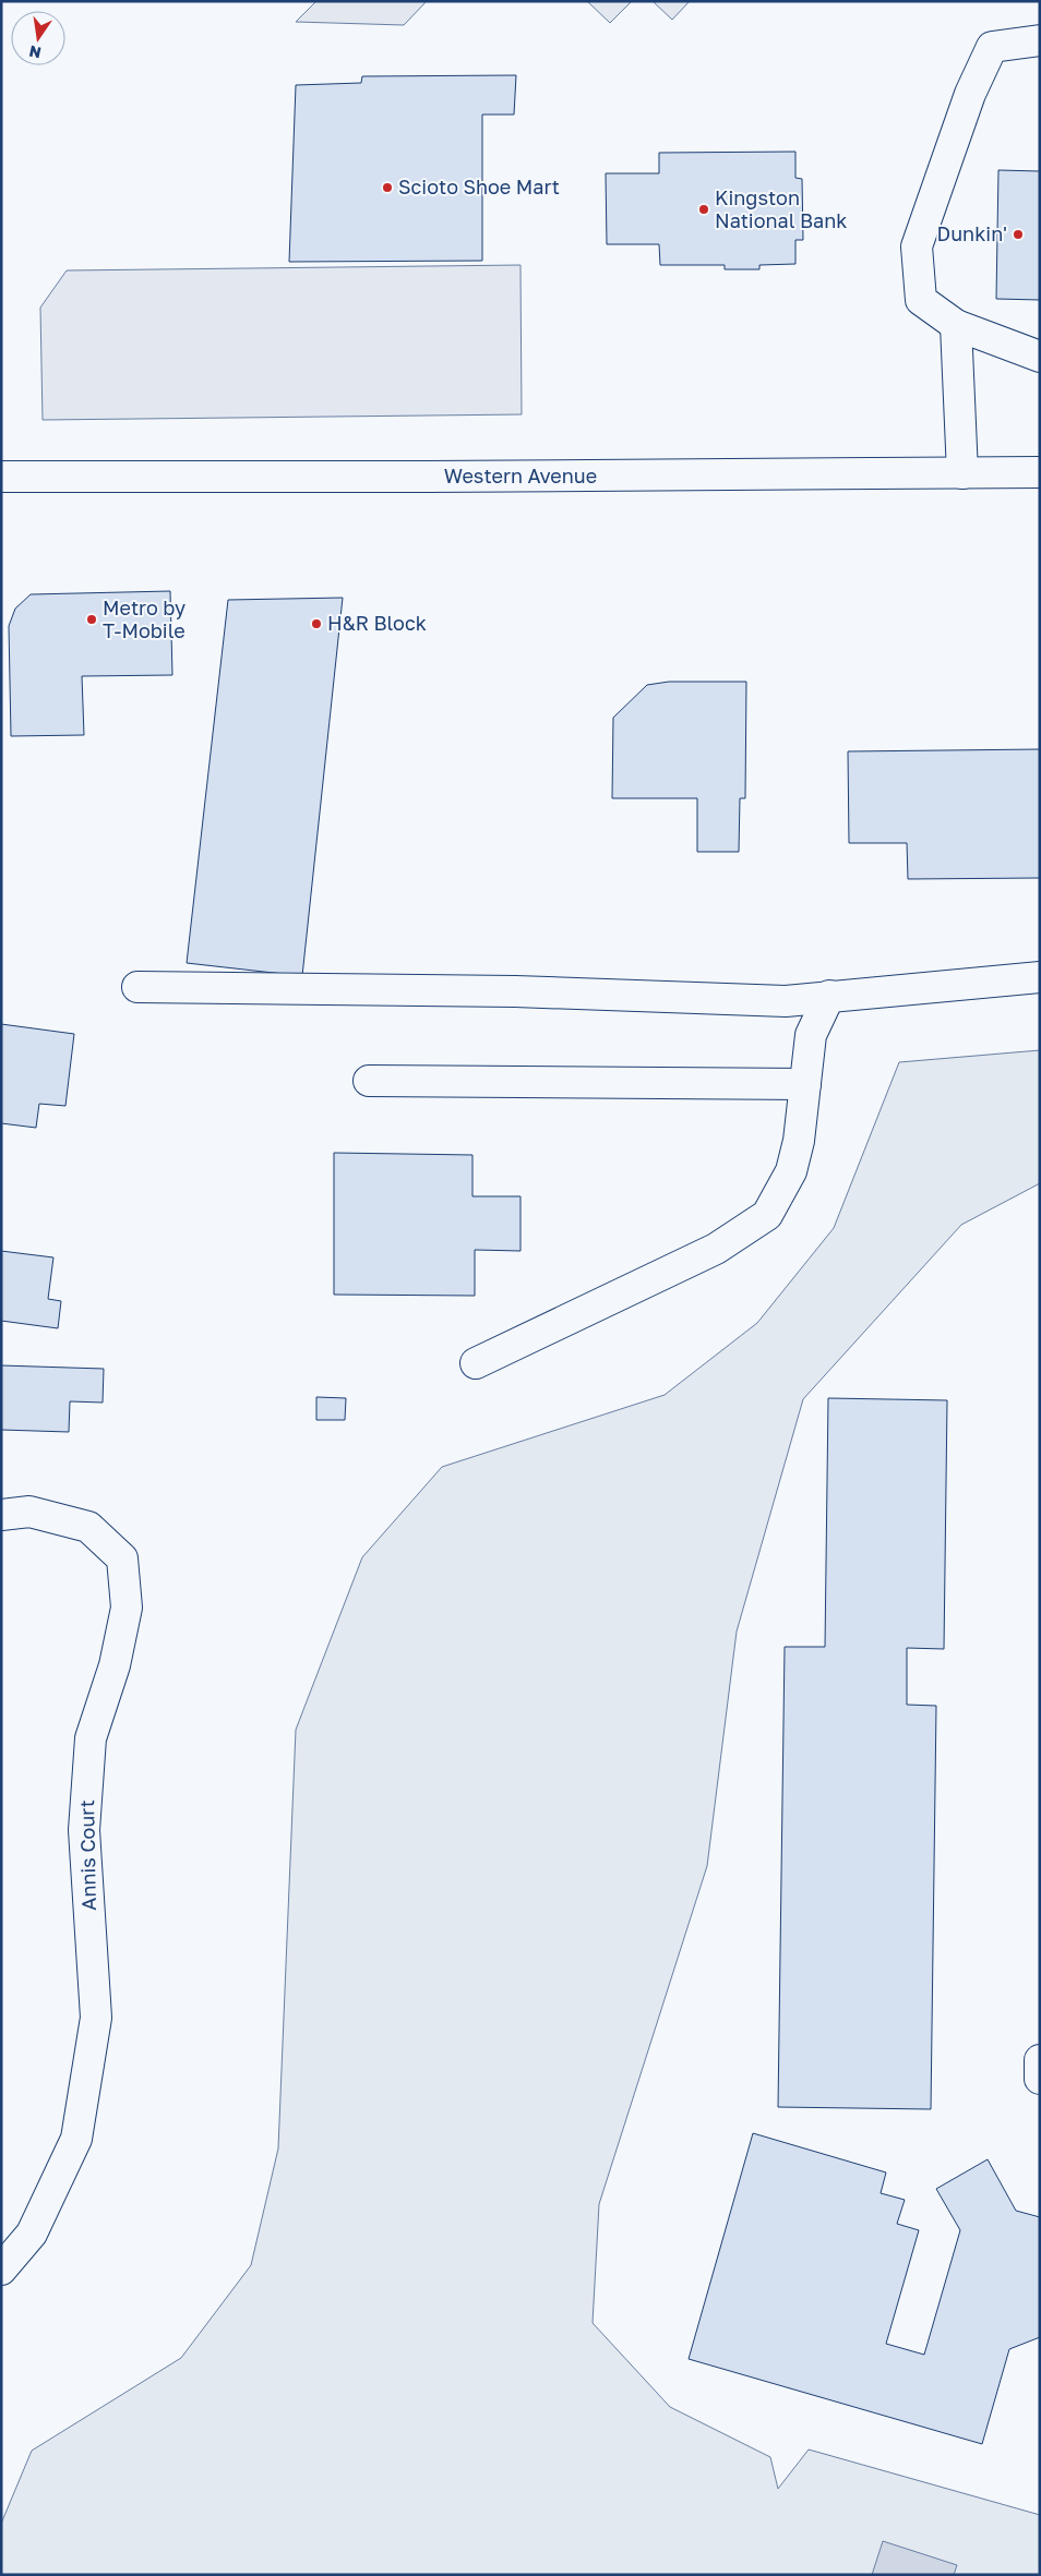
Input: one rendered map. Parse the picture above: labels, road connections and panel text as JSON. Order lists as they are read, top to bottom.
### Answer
{
  "streets": {
    "main road": ["Western Avenue", "Annis Court"]
  },
  "places": [
    "Scioto Shoe Mart",
    "Kingston National Bank",
    "Dunkin'",
    "Metro by T-Mobile",
    "H&R Block"
  ],
  "north": "bottom"
}
